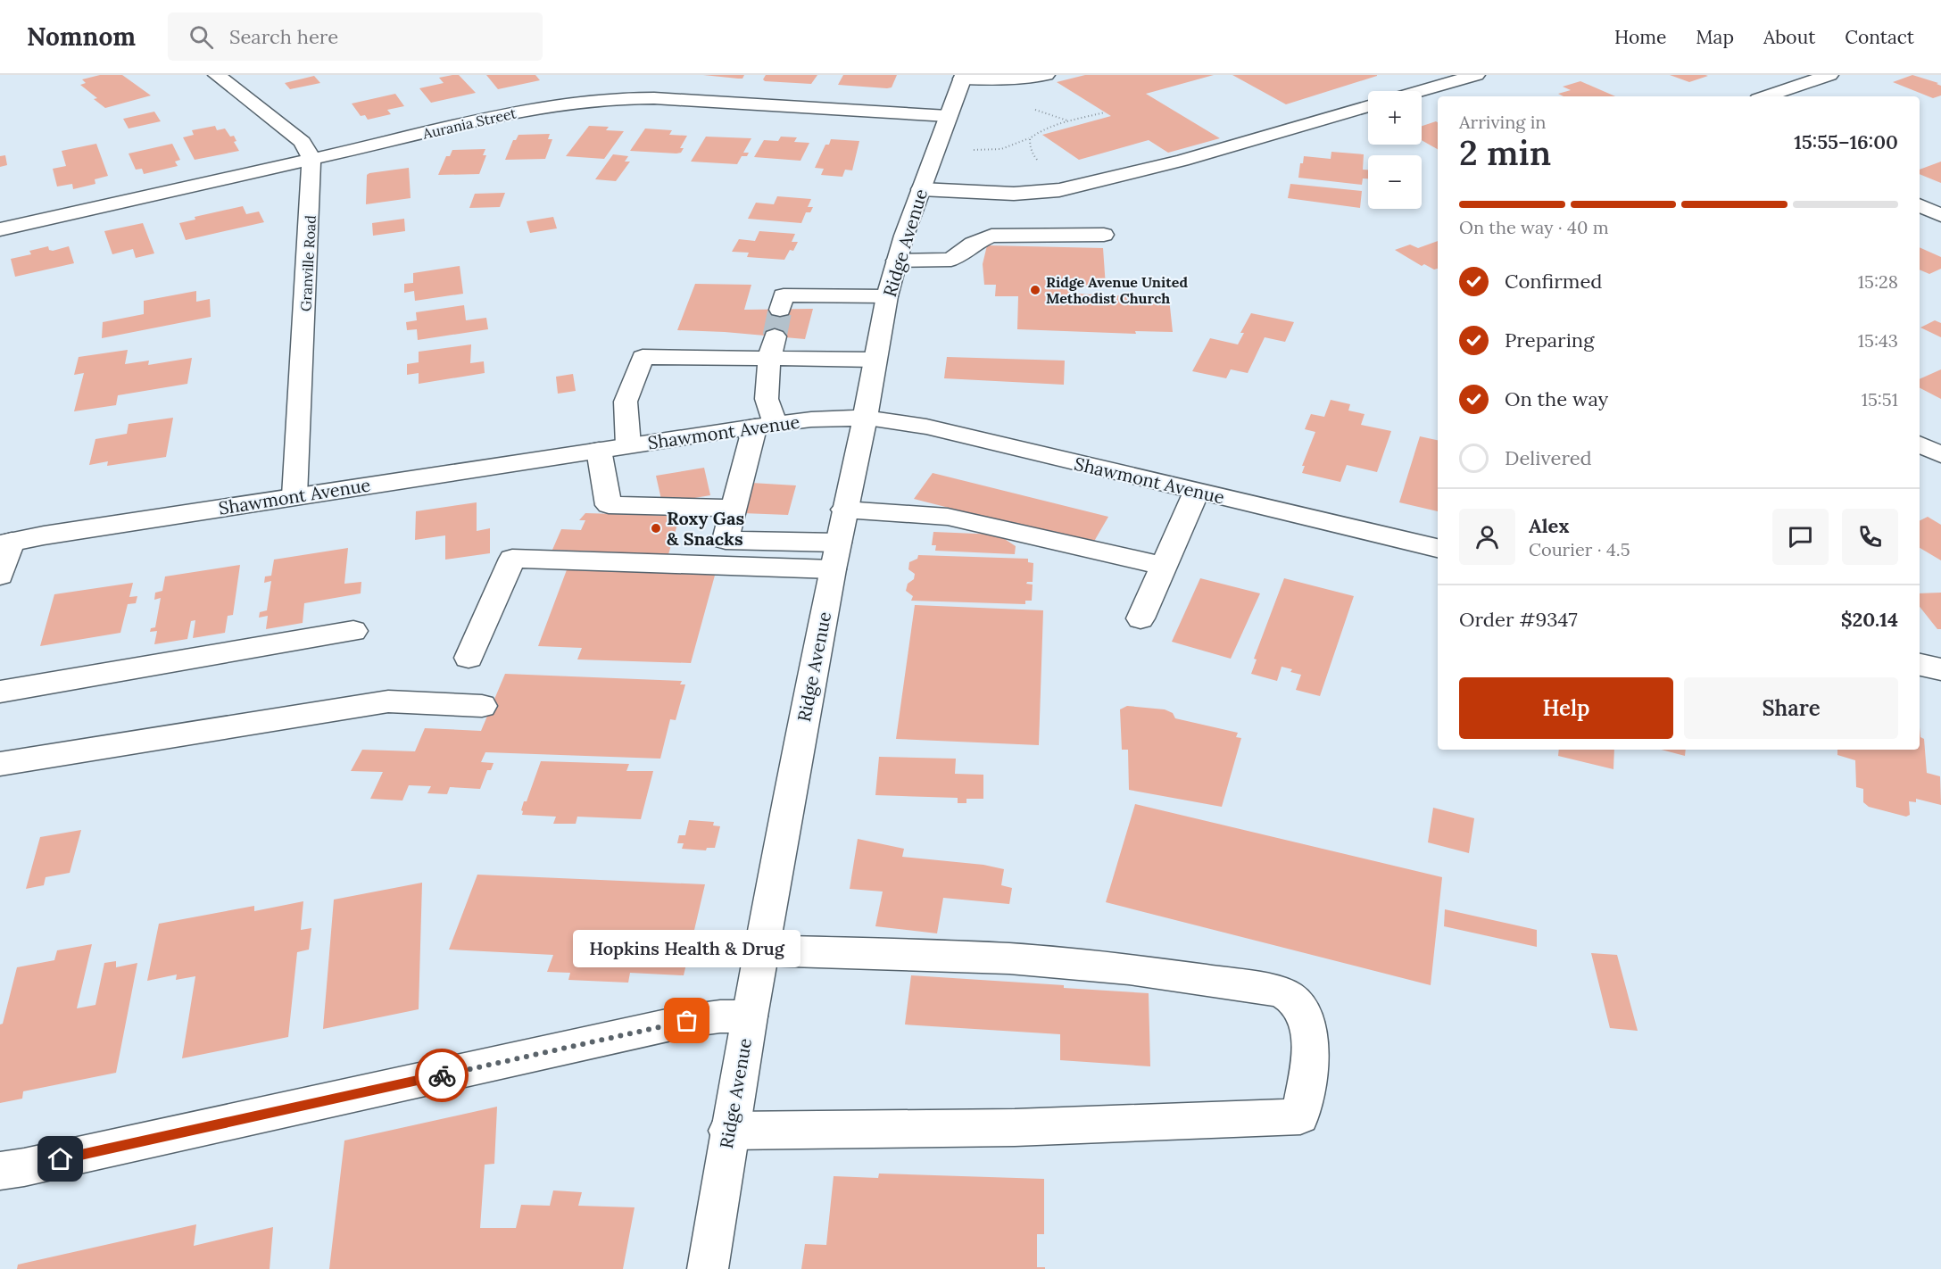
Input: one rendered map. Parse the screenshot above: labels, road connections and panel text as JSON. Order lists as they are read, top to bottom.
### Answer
{
  "streets": {
    "street": [
      "Aurania Street",
      "Ridge Avenue",
      "Granville Road",
      "Shawmont Avenue"
    ]
  },
  "crossings": [
    ["Aurania Street", "Ridge Avenue"],
    ["Aurania Street", "Granville Road"],
    ["Ridge Avenue", "Shawmont Avenue"],
    ["Granville Road", "Shawmont Avenue"]
  ],
  "places": ["Ridge Avenue United Methodist Church", "Roxy Gas & Snacks", "Hopkins Health & Drug"],
  "page": {
    "header": "Nomnom",
    "search": "Search here",
    "nav": [
      "Home",
      "Map",
      "About",
      "Contact"
    ],
    "map_buttons": ["+", "−"],
    "heading": ["2 min", "Arriving in", "15:55–16:00"],
    "panel": [
      "Alex",
      "Courier · 4.5",
      "Order #9347",
      "$20.14"
    ],
    "bar": "On the way · 40 m",
    "list": [
      ["Confirmed", "15:28"],
      ["Preparing", "15:43"],
      ["On the way", "15:51"],
      "Delivered"
    ],
    "buttons": ["Help", "Share"],
    "bubble": "Hopkins Health & Drug"
  }
}
